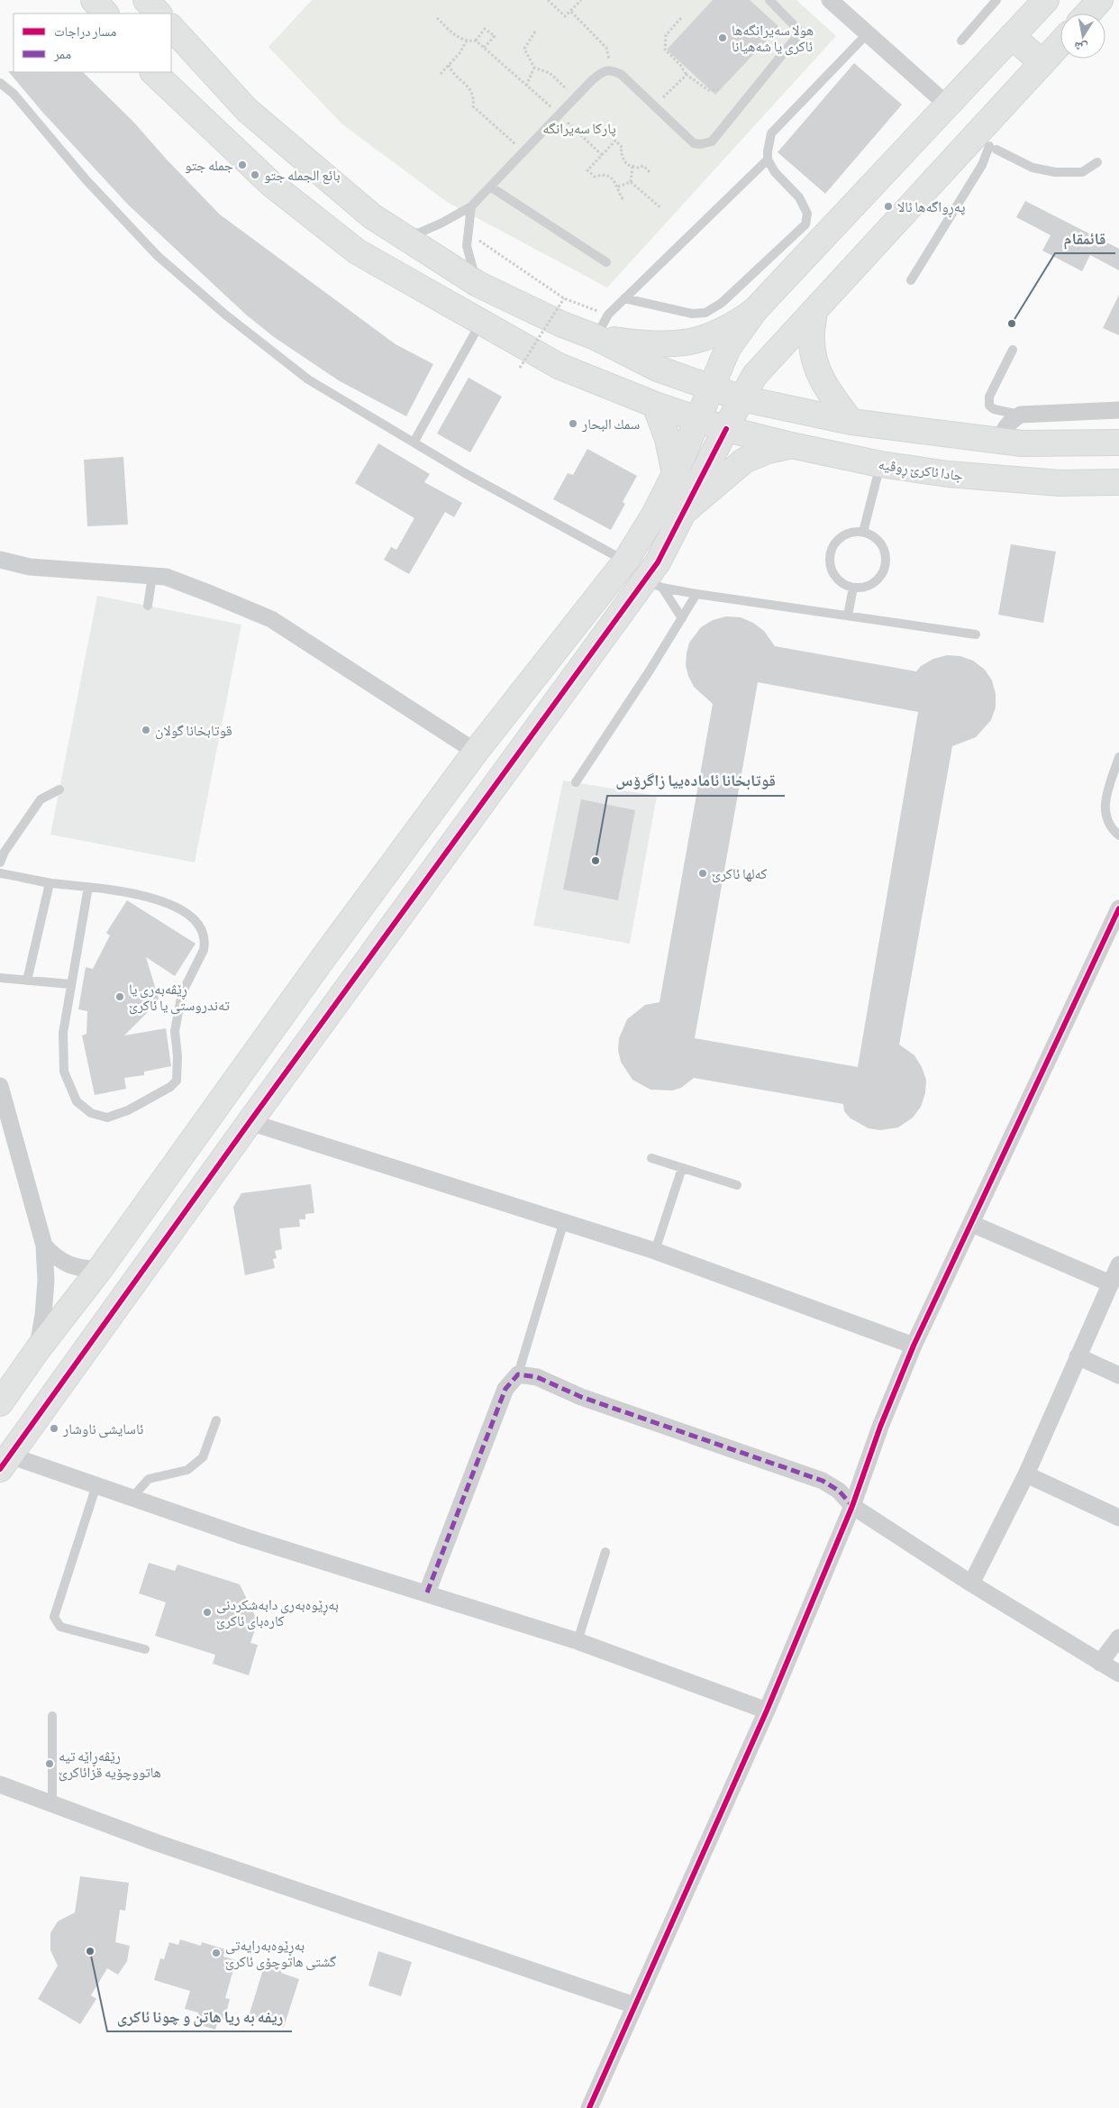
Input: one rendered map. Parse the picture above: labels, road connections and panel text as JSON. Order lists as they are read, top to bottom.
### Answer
{
  "streets": {
    "main road": ["جادا ئاکرێ ڕوڤیە"]
  },
  "parks": ["پارکا سەیرانگه"],
  "places": [
    "هولا سەیرانگەها ئاکری یا شەهیانا",
    "جملە جتو",
    "بائع الجملە جتو",
    "پەڕواگەها ئالا",
    "قائمقام",
    "سمك البحار",
    "قوتابخانا گولان",
    "قوتابخانا ئامادەییا زاگرۆس",
    "کەلها ئاکرێ",
    "ڕێڤەبەری یا تەندروستی یا ئاکرێ",
    "ئاسايشى ناوشار",
    "بەڕێوەبەری دابەشکردنی کارەبای ئاکرێ",
    "رێڤەڕاێە تیە هاتووچۆیە قزائاکرێ",
    "ريفه به ريا هاتن و چونا ئاكرى",
    "بەڕێوەبەرایەتی گشتی هاتوچۆی ئاکرێ"
  ],
  "legend": ["مسار دراجات", "ممر"],
  "north": "bottom"
}
